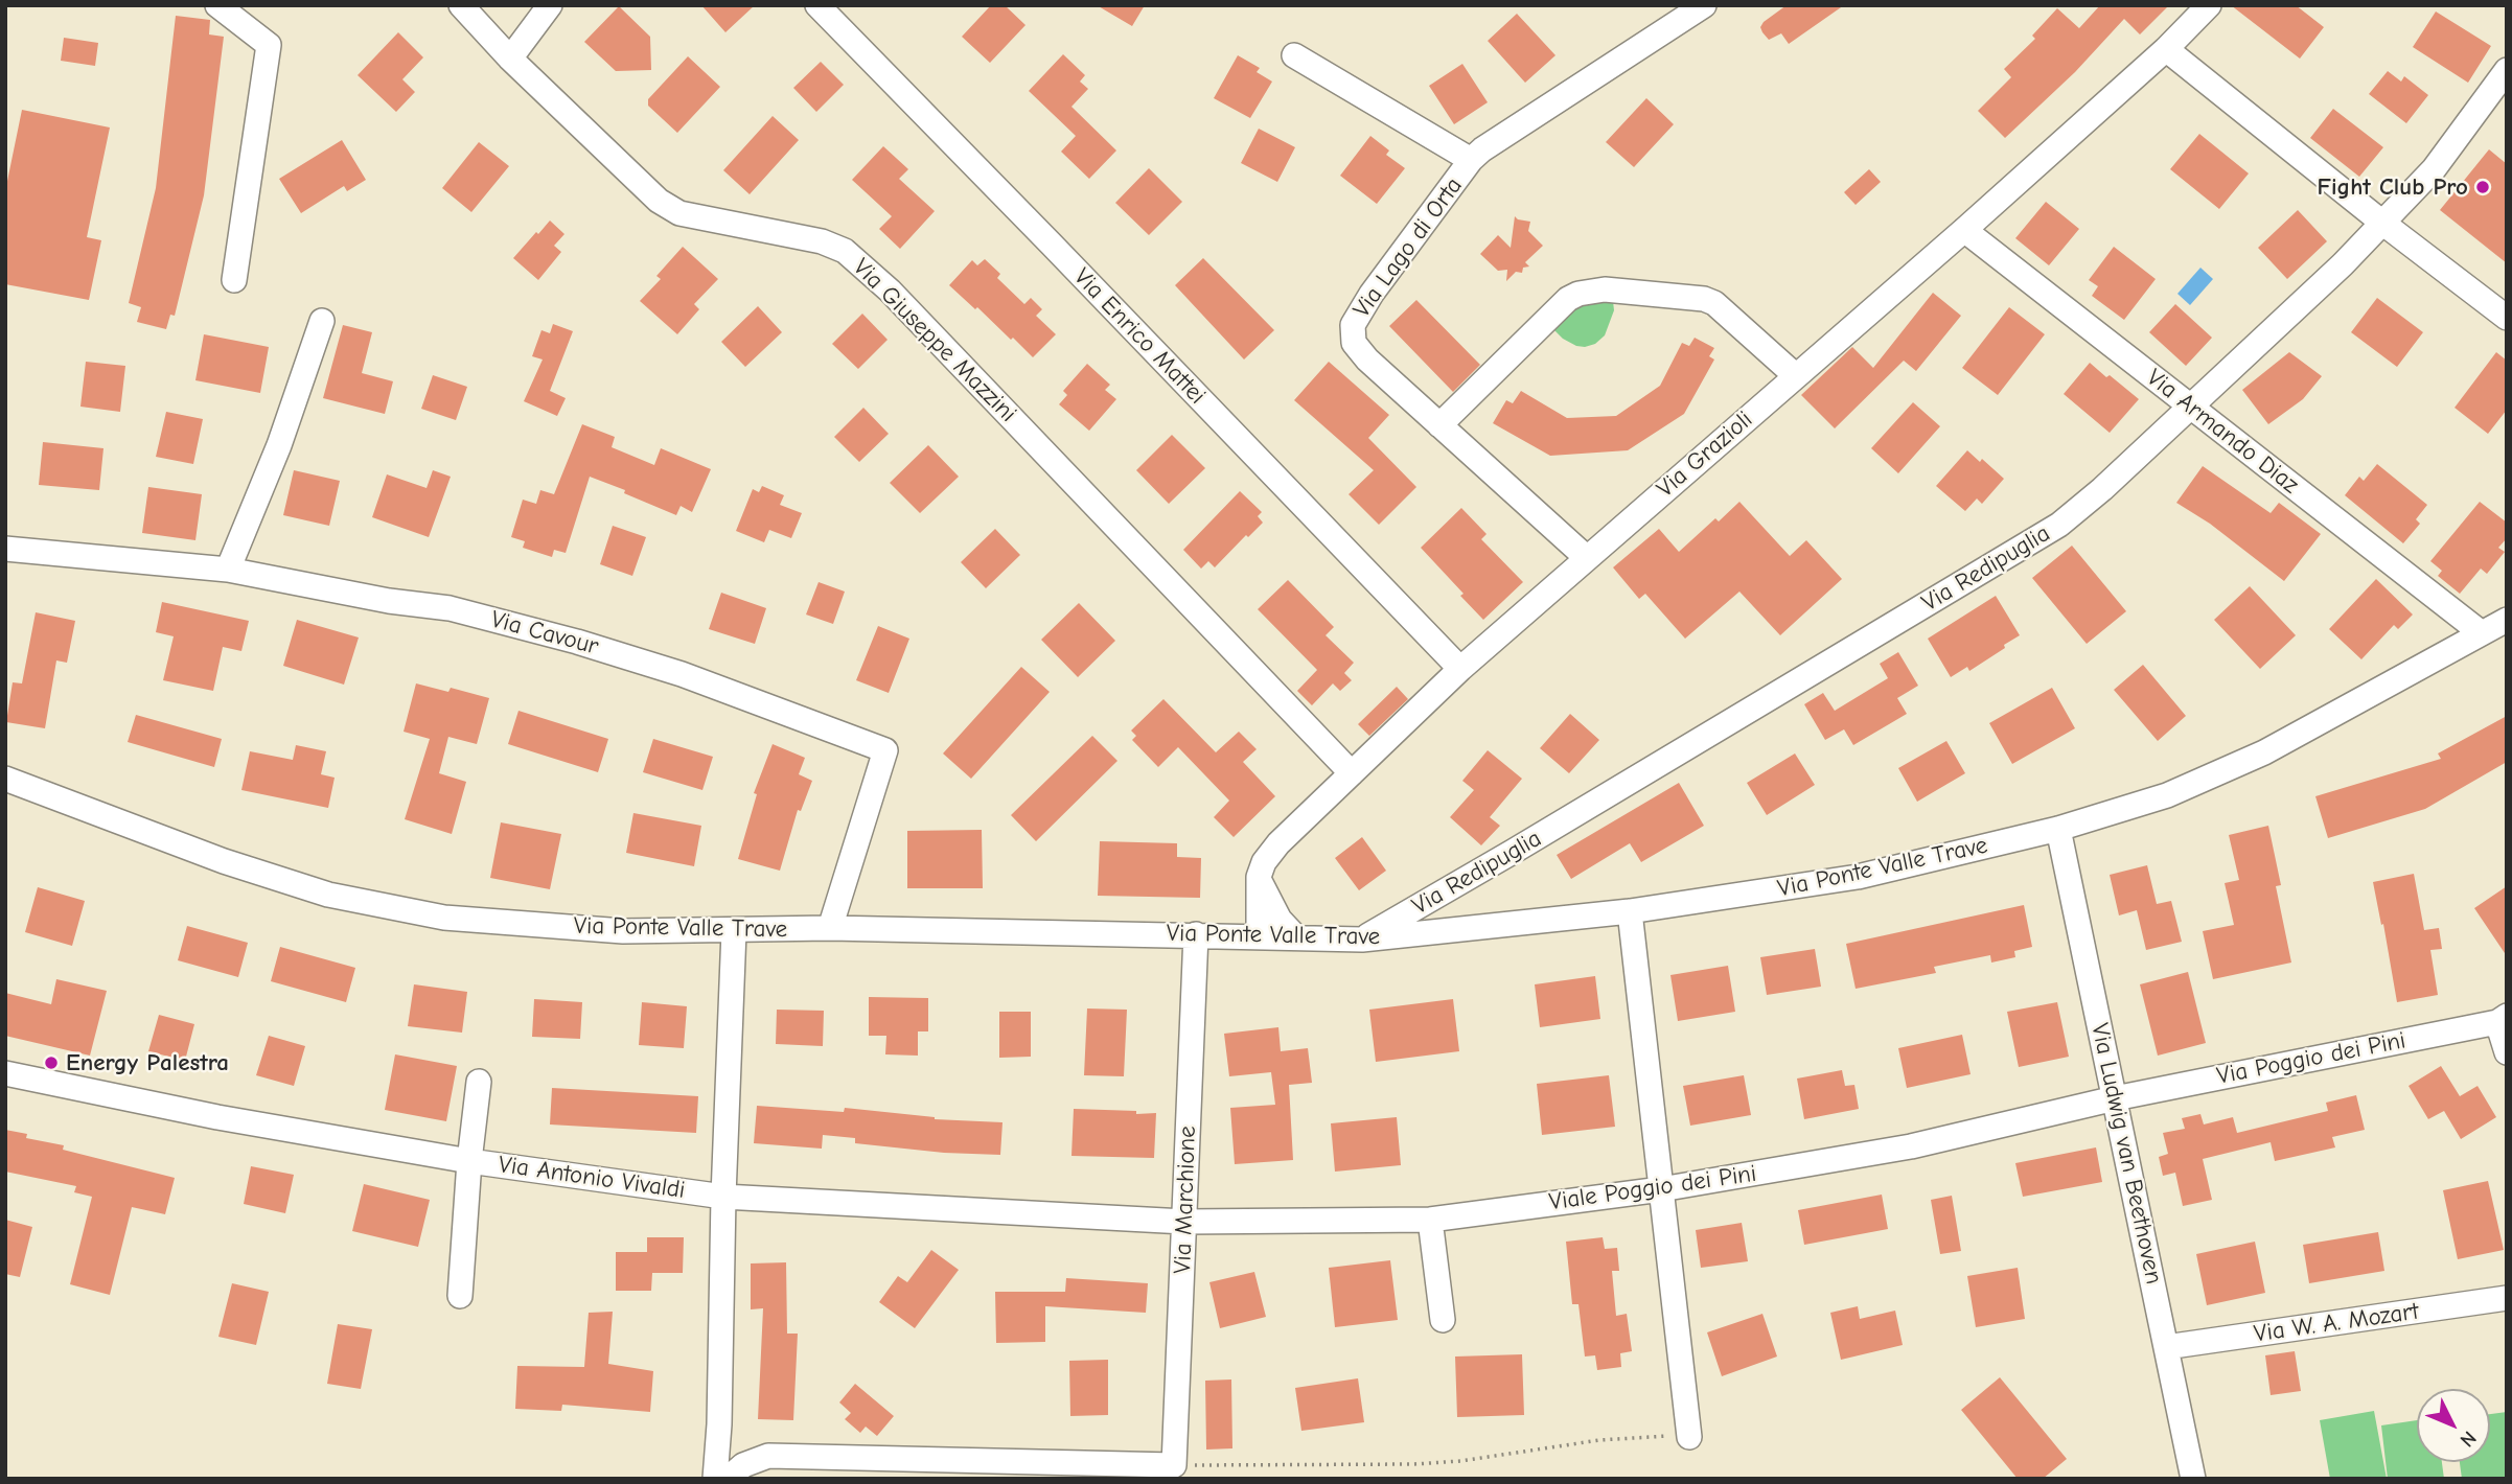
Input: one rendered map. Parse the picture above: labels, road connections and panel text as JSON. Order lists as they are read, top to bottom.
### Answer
{
  "streets": {
    "street": [
      "Via Lago di Orta",
      "Via Enrico Mattei",
      "Via Giuseppe Mazzini",
      "Via Armando Diaz",
      "Via Grazioli",
      "Via Redipuglia",
      "Via Cavour",
      "Via Ponte Valle Trave",
      "Via Poggio dei Pini",
      "Via Ludwig van Beethoven",
      "Via Antonio Vivaldi",
      "Viale Poggio dei Pini",
      "Via Marchione",
      "Via W. A. Mozart"
    ]
  },
  "crossings": [
    ["Via Lago di Orta", "Via Grazioli"],
    ["Via Enrico Mattei", "Via Grazioli"],
    ["Via Giuseppe Mazzini", "Via Grazioli"],
    ["Via Armando Diaz", "Via Grazioli"],
    ["Via Armando Diaz", "Via Redipuglia"],
    ["Via Armando Diaz", "Via Ponte Valle Trave"],
    ["Via Grazioli", "Via Ponte Valle Trave"],
    ["Via Redipuglia", "Via Ponte Valle Trave"],
    ["Via Cavour", "Via Ponte Valle Trave"],
    ["Via Ponte Valle Trave", "Via Ludwig van Beethoven"],
    ["Via Ponte Valle Trave", "Via Marchione"],
    ["Via Poggio dei Pini", "Via Ludwig van Beethoven"],
    ["Via Poggio dei Pini", "Viale Poggio dei Pini"],
    ["Via Ludwig van Beethoven", "Viale Poggio dei Pini"],
    ["Via Ludwig van Beethoven", "Via W. A. Mozart"],
    ["Via Antonio Vivaldi", "Viale Poggio dei Pini"],
    ["Via Antonio Vivaldi", "Via Marchione"],
    ["Viale Poggio dei Pini", "Via Marchione"]
  ],
  "places": ["Fight Club Pro", "Energy Palestra"],
  "north": "bottom right"
}
